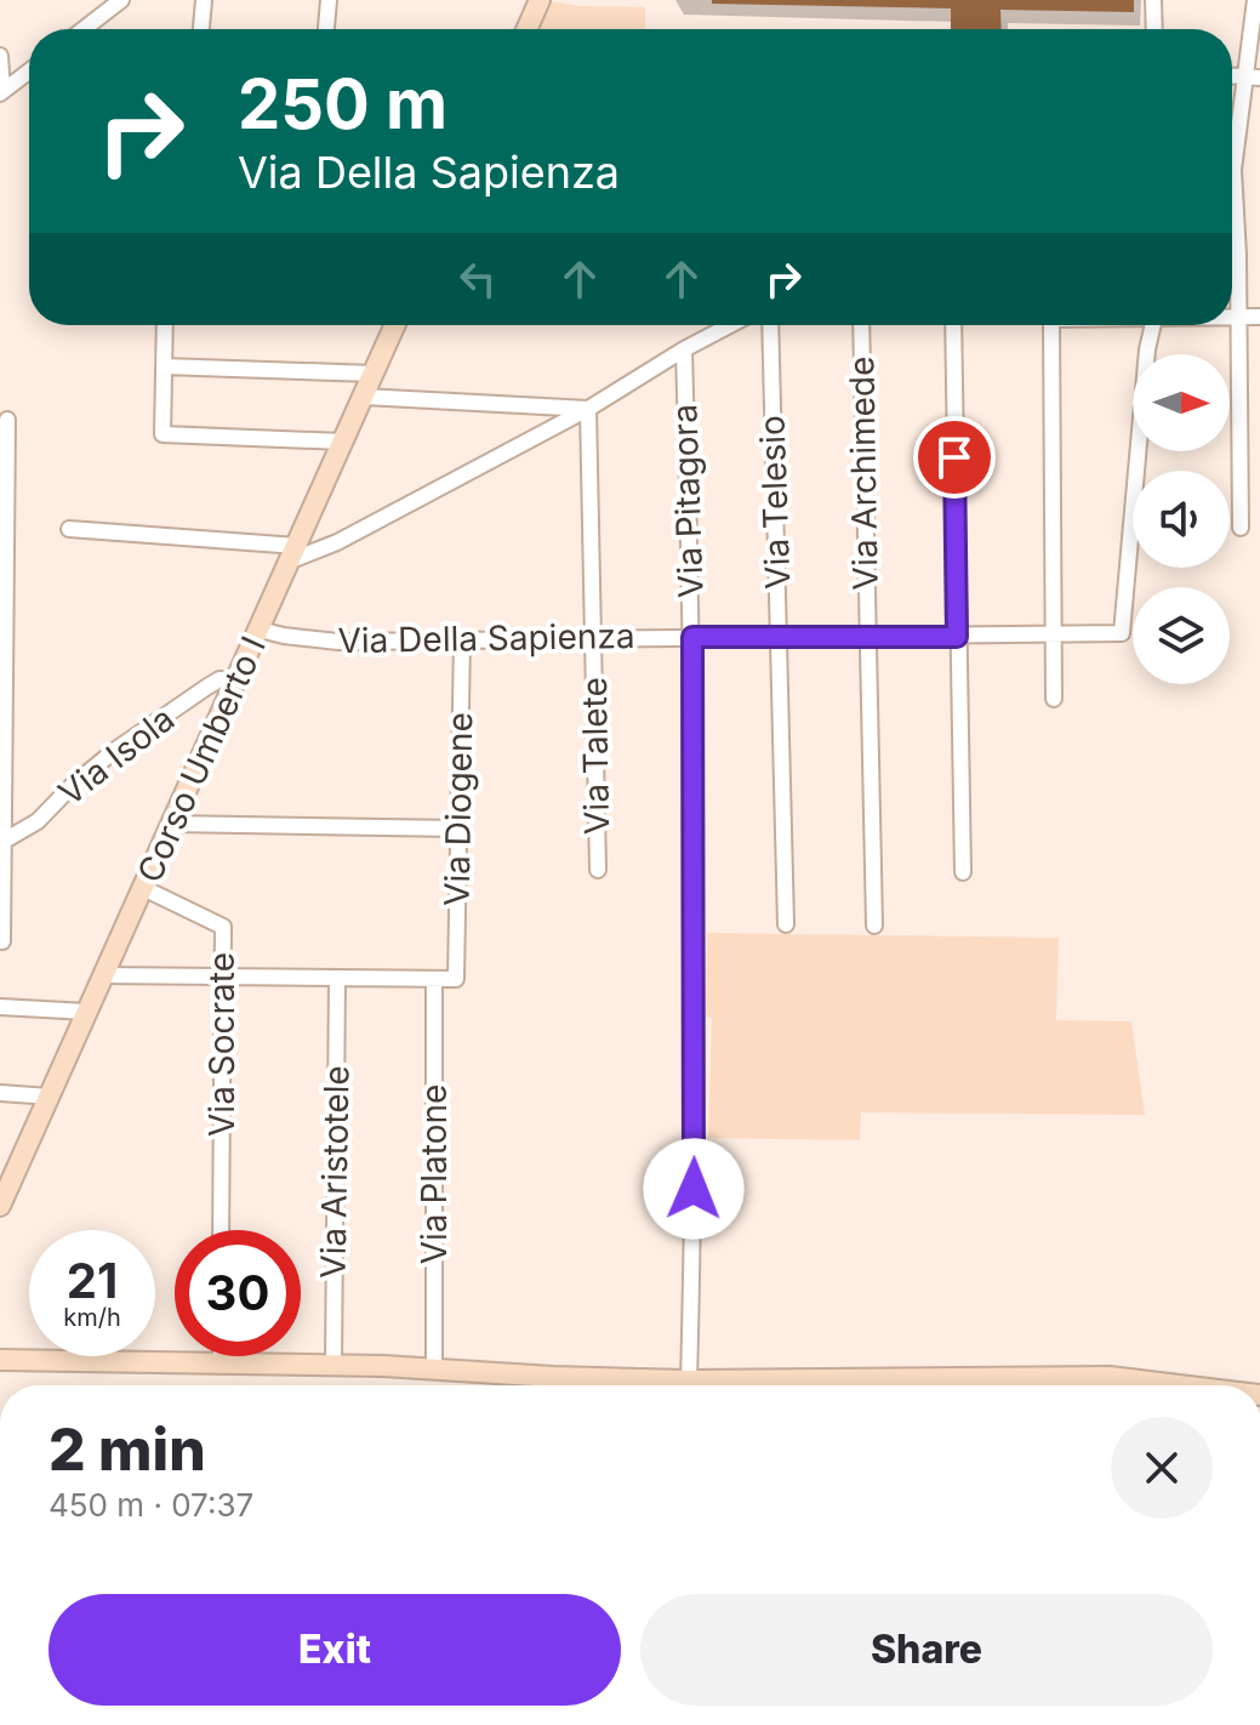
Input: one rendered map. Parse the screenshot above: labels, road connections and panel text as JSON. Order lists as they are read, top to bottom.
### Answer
{
  "streets": {
    "main road": ["Corso Umberto I"],
    "street": [
      "Via Archimede",
      "Via Pitagora",
      "Via Telesio",
      "Via Della Sapienza",
      "Via Isola",
      "Via Talete",
      "Via Diogene",
      "Via Socrate",
      "Via Aristotele",
      "Via Platone"
    ]
  },
  "crossings": [
    ["Via Archimede", "Via Della Sapienza"],
    ["Via Pitagora", "Via Della Sapienza"],
    ["Via Telesio", "Via Della Sapienza"],
    ["Via Della Sapienza", "Via Talete"],
    ["Via Della Sapienza", "Corso Umberto I"],
    ["Via Della Sapienza", "Via Diogene"],
    ["Via Isola", "Corso Umberto I"],
    ["Corso Umberto I", "Via Socrate"],
    ["Via Diogene", "Via Platone"]
  ],
  "north": "right",
  "page": {
    "turn": ["250 m", "Via Della Sapienza"],
    "speed": "21 km/h",
    "limit": "30",
    "heading": ["2 min", "450 m · 07:37"],
    "buttons": ["Exit", "Share"]
  }
}
